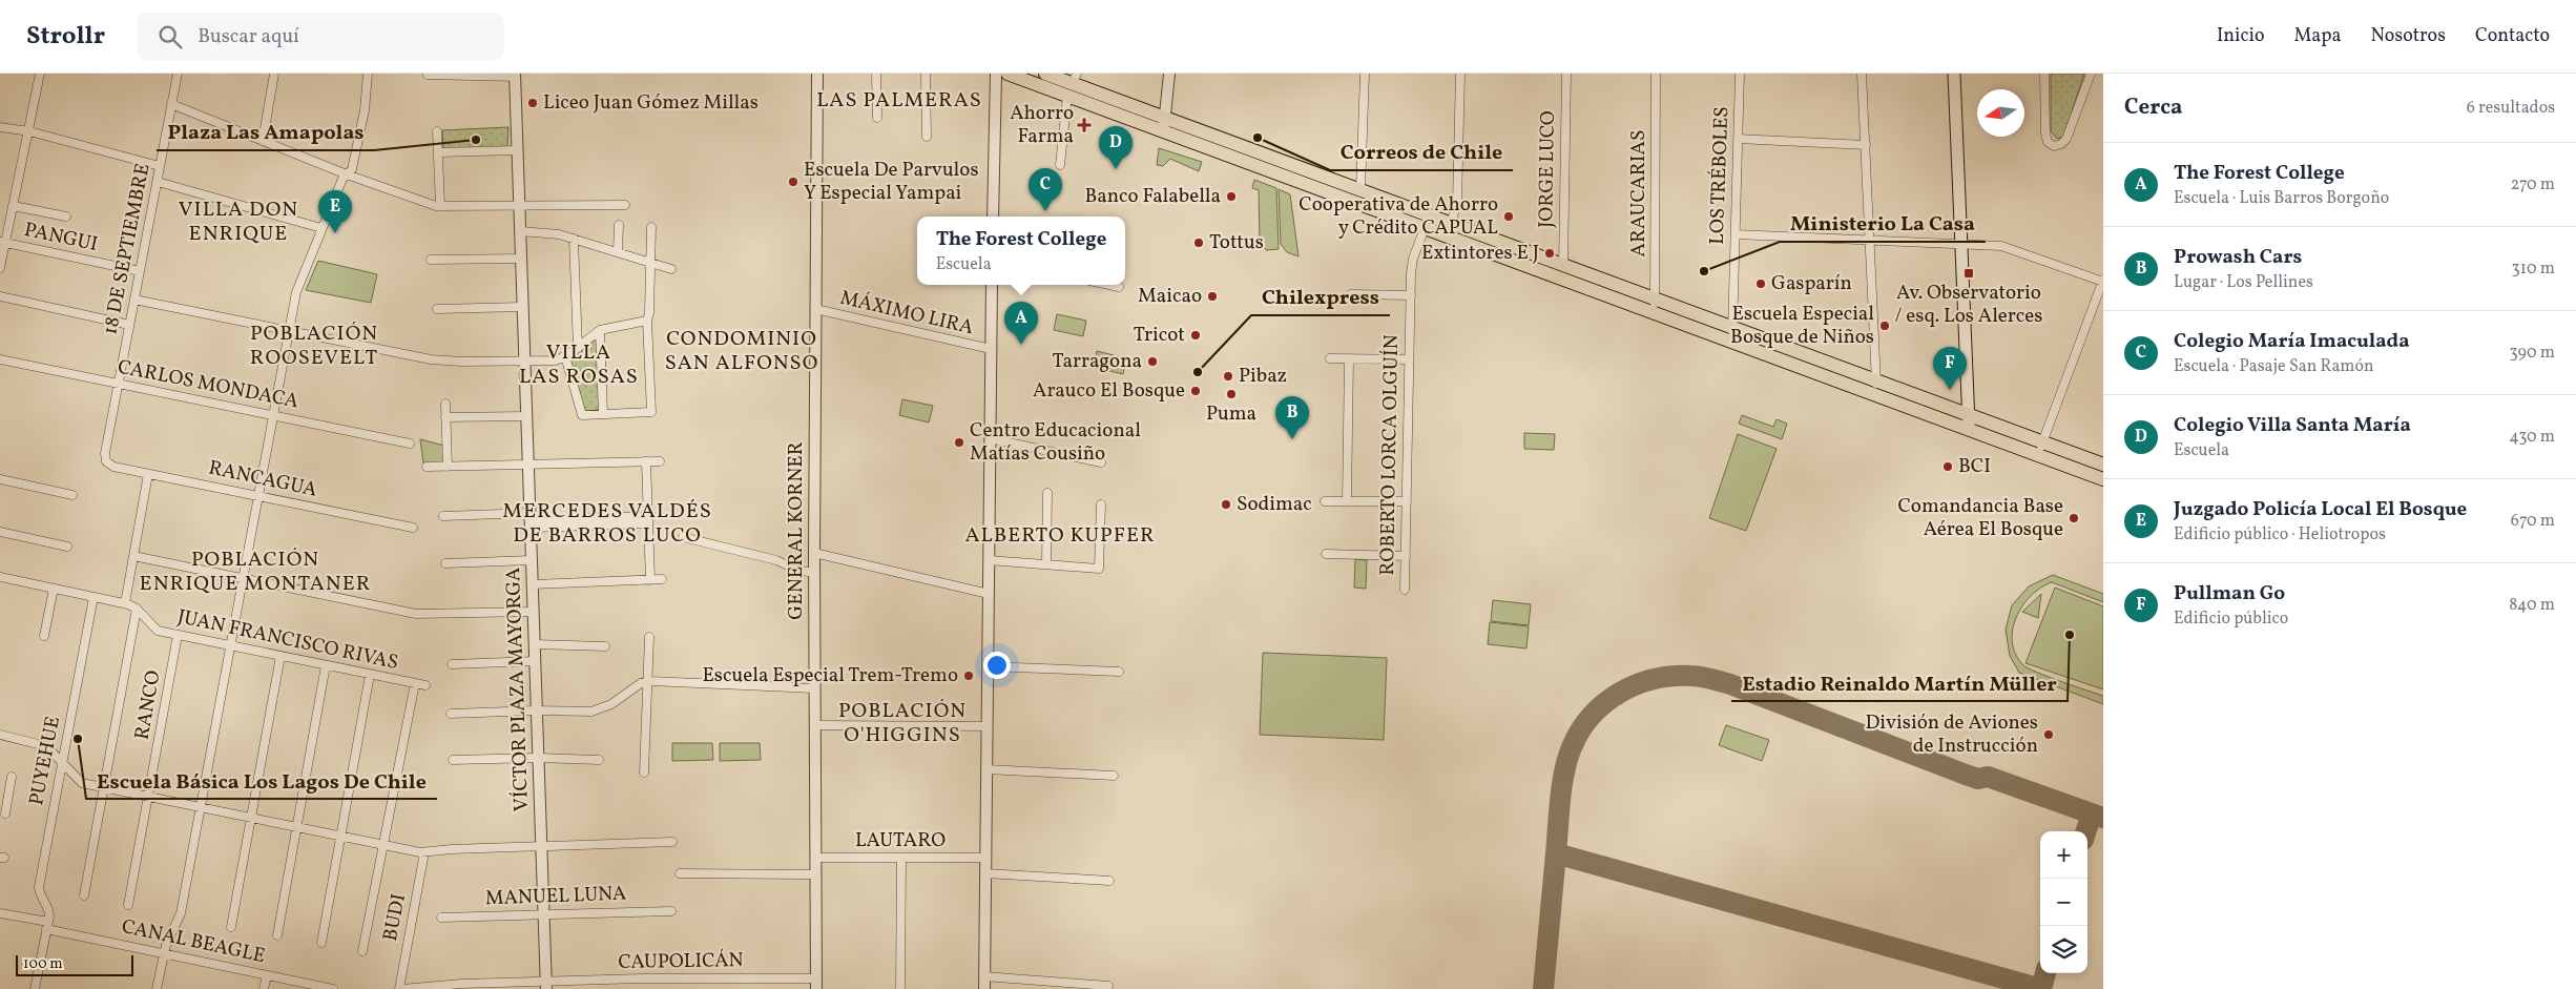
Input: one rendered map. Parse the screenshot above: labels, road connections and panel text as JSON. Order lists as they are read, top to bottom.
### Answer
{
  "streets": {
    "street": [
      "JORGE LUCO",
      "LOS TRÉBOLES",
      "ARAUCARIAS",
      "PANGUI",
      "18 DE SEPTIEMBRE",
      "MÁXIMO LIRA",
      "CARLOS MONDACA",
      "ROBERTO LORCA OLGUÍN",
      "RANCAGUA",
      "GENERAL KORNER",
      "JUAN FRANCISCO RIVAS",
      "VÍCTOR PLAZA MAYORGA",
      "RANCO",
      "PUYEHUE",
      "LAUTARO",
      "MANUEL LUNA",
      "BUDI",
      "CANAL BEAGLE",
      "CAUPOLICÁN"
    ]
  },
  "crossings": [
    ["PANGUI", "18 DE SEPTIEMBRE"],
    ["18 DE SEPTIEMBRE", "CARLOS MONDACA"],
    ["18 DE SEPTIEMBRE", "RANCAGUA"],
    ["MÁXIMO LIRA", "GENERAL KORNER"],
    ["GENERAL KORNER", "LAUTARO"],
    ["GENERAL KORNER", "CAUPOLICÁN"],
    ["JUAN FRANCISCO RIVAS", "RANCO"],
    ["JUAN FRANCISCO RIVAS", "PUYEHUE"],
    ["VÍCTOR PLAZA MAYORGA", "MANUEL LUNA"],
    ["VÍCTOR PLAZA MAYORGA", "CAUPOLICÁN"],
    ["PUYEHUE", "CANAL BEAGLE"],
    ["BUDI", "CAUPOLICÁN"]
  ],
  "districts": [
    "LAS PALMERAS",
    "VILLA DON ENRIQUE",
    "POBLACIÓN ROOSEVELT",
    "CONDOMINIO SAN ALFONSO",
    "VILLA LAS ROSAS",
    "MERCEDES VALDÉS DE BARROS LUCO",
    "ALBERTO KUPFER",
    "POBLACIÓN ENRIQUE MONTANER",
    "POBLACIÓN O'HIGGINS"
  ],
  "places": {
    "other": [
      "Liceo Juan Gómez Millas",
      "Correos de Chile",
      "Plaza Las Amapolas",
      "Escuela De Parvulos Y Especial Yampai",
      "Banco Falabella",
      "Cooperativa de Ahorro y Crédito CAPUAL",
      "Tottus",
      "Extintores E J",
      "Ministerio La Casa",
      "Gasparín",
      "Maicao",
      "Escuela Especial Bosque de Niños",
      "Tricot",
      "Tarragona",
      "Chilexpress",
      "Pibaz",
      "Arauco El Bosque",
      "Puma",
      "Centro Educacional Matías Cousiño",
      "BCI",
      "Sodimac",
      "Comandancia Base Aérea El Bosque",
      "Estadio Reinaldo Martín Müller",
      "Escuela Especial Trem-Tremo",
      "División de Aviones de Instrucción",
      "Escuela Básica Los Lagos De Chile"
    ],
    "health": ["Ahorro Farma"],
    "transit": ["Av. Observatorio / esq. Los Alerces"]
  },
  "scale_bar": "100 m",
  "north": "left",
  "page": {
    "header": "Strollr",
    "search": "Buscar aquí",
    "nav": [
      "Inicio",
      "Mapa",
      "Nosotros",
      "Contacto"
    ],
    "heading": ["Cerca", "6 resultados"],
    "pins": [
      "D",
      "C",
      "E",
      "A",
      "F",
      "B"
    ],
    "list": [
      {
        "mark": "A",
        "name": "The Forest College",
        "note": "Escuela · Luis Barros Borgoño",
        "value": "270 m"
      },
      {
        "mark": "B",
        "name": "Prowash Cars",
        "note": "Lugar · Los Pellines",
        "value": "310 m"
      },
      {
        "mark": "C",
        "name": "Colegio María Imaculada",
        "note": "Escuela · Pasaje San Ramón",
        "value": "390 m"
      },
      {
        "mark": "D",
        "name": "Colegio Villa Santa María",
        "note": "Escuela",
        "value": "430 m"
      },
      {
        "mark": "E",
        "name": "Juzgado Policía Local El Bosque",
        "note": "Edificio público · Heliotropos",
        "value": "670 m"
      },
      {
        "mark": "F",
        "name": "Pullman Go",
        "note": "Edificio público",
        "value": "840 m"
      }
    ],
    "popup": ["The Forest College", "Escuela"],
    "map_buttons": ["+", "−"],
    "scale": "100 m"
  }
}
